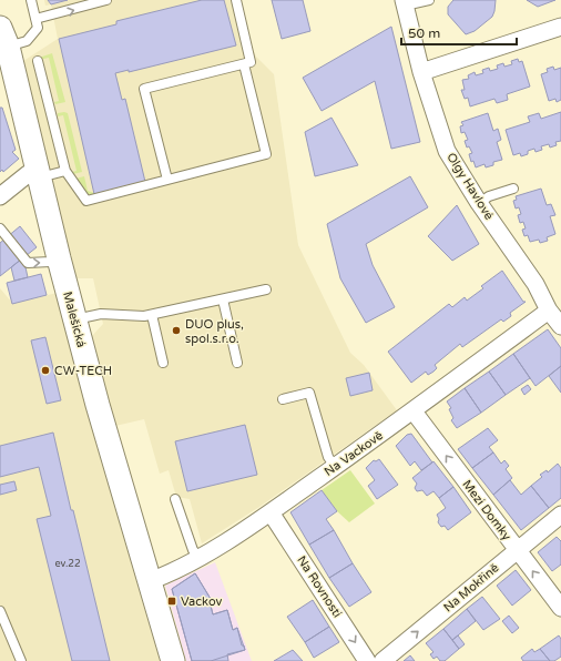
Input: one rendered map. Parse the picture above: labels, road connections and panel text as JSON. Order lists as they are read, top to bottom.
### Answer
{
  "streets": {
    "street": [
      "Olgy Havlové",
      "Malešická",
      "Na Vackově",
      "Mezi Domky",
      "Na Rovnosti",
      "Na Mokřině"
    ]
  },
  "crossings": [
    ["Olgy Havlové", "Na Vackově"],
    ["Malešická", "Na Vackově"],
    ["Na Vackově", "Mezi Domky"],
    ["Na Vackově", "Na Rovnosti"],
    ["Mezi Domky", "Na Mokřině"]
  ],
  "one_way": ["Mezi Domky", "Na Rovnosti", "Na Mokřině"],
  "places": {
    "other": ["DUO plus, spol.s.r.o.", "CW-TECH"],
    "transit": ["Vackov"]
  },
  "house_numbers": ["ev.22"],
  "scale_bar": "50 m"
}
